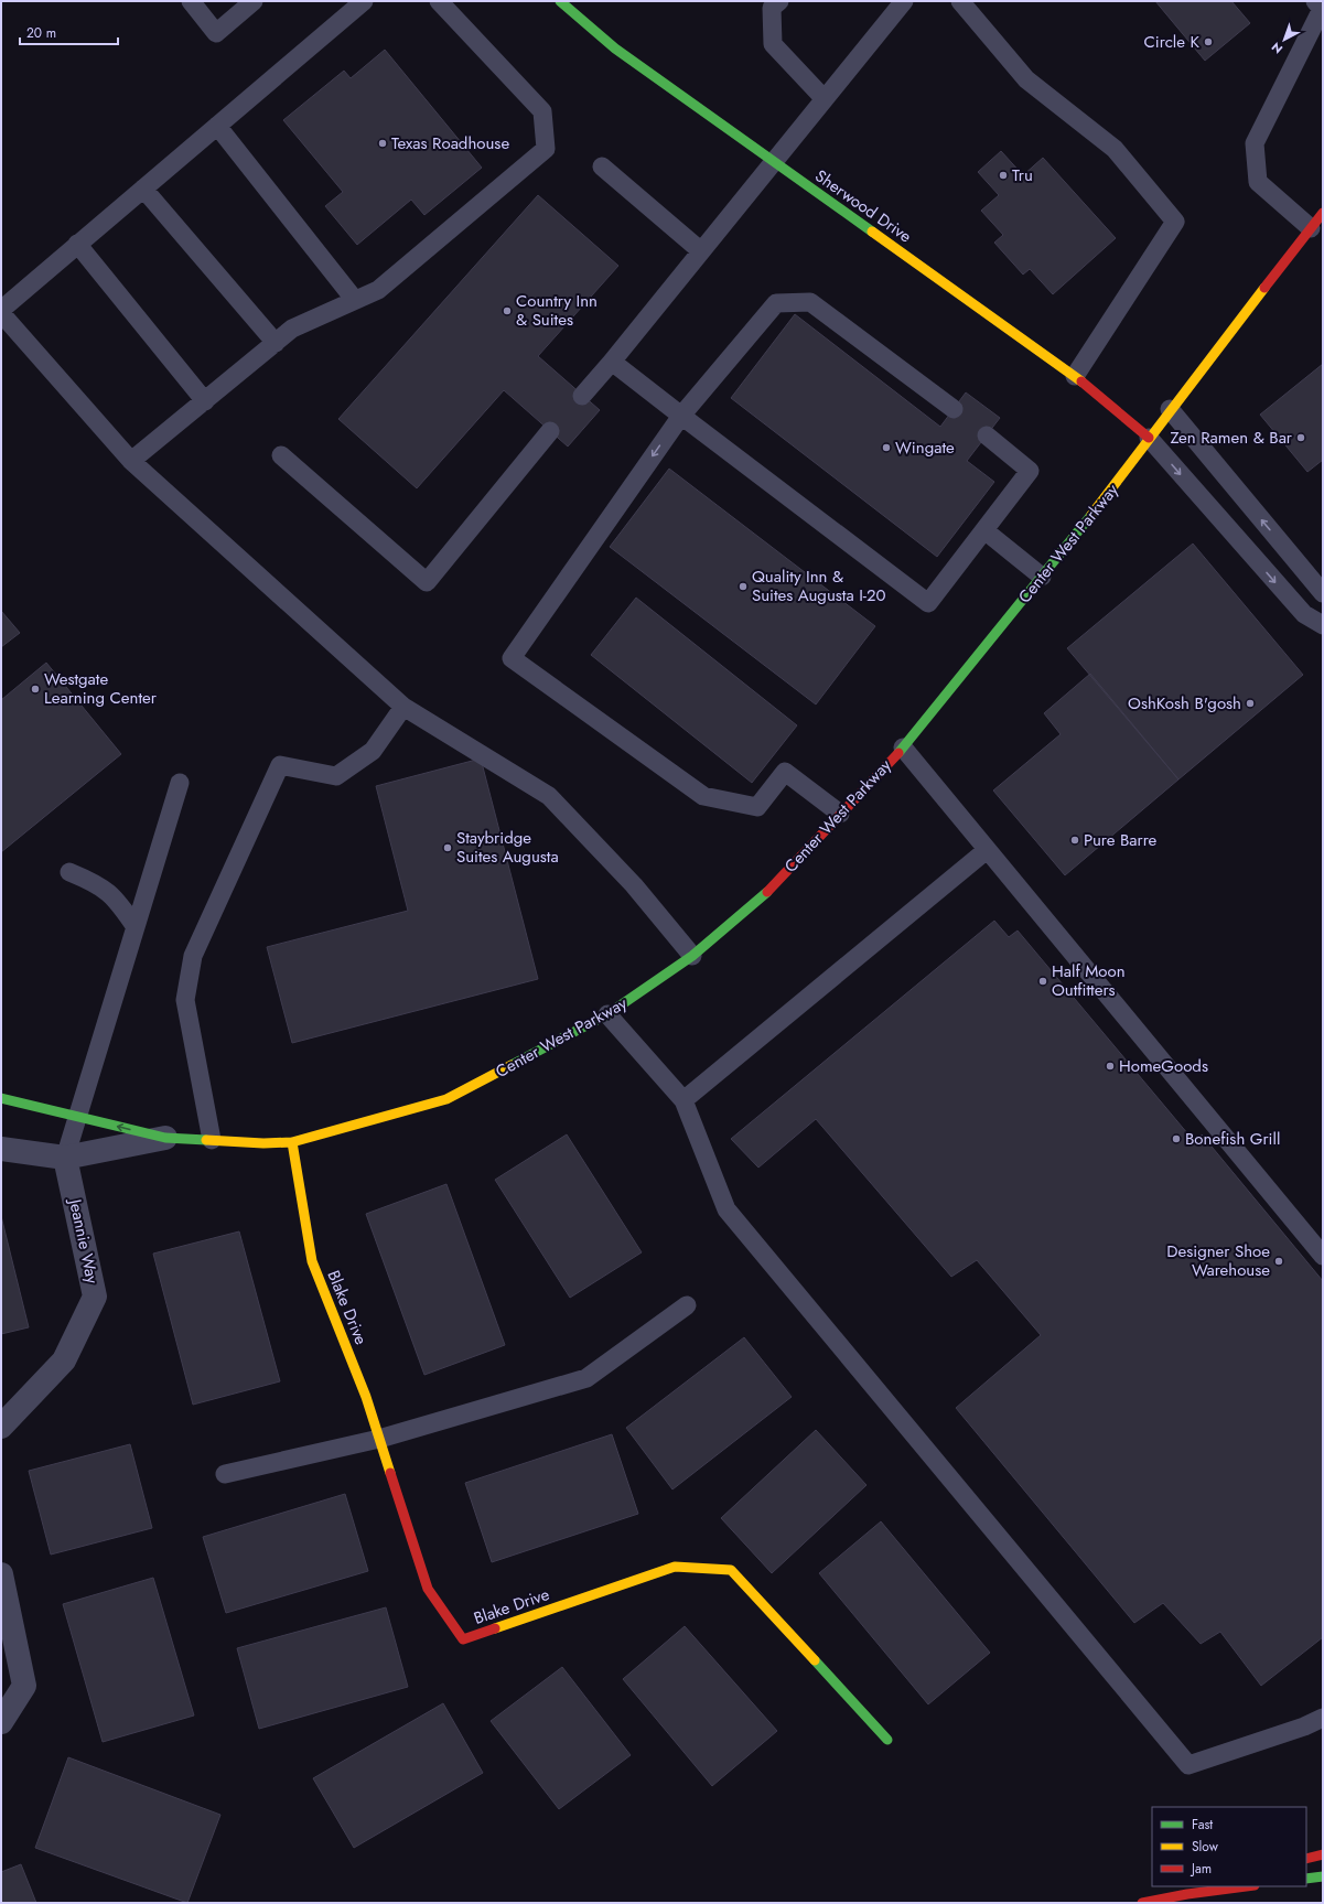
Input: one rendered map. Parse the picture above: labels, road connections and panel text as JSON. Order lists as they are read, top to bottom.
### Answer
{
  "streets": {
    "main road": ["Sherwood Drive", "Center West Parkway", "Blake Drive"],
    "street": ["Jeannie Way"]
  },
  "crossings": [
    ["Sherwood Drive", "Center West Parkway"],
    ["Center West Parkway", "Jeannie Way"],
    ["Center West Parkway", "Blake Drive"]
  ],
  "places": [
    "Circle K",
    "Texas Roadhouse",
    "Tru",
    "Country Inn & Suites",
    "Zen Ramen & Bar",
    "Wingate",
    "Quality Inn & Suites Augusta I-20",
    "Westgate Learning Center",
    "OshKosh B'gosh",
    "Pure Barre",
    "Staybridge Suites Augusta",
    "Half Moon Outfitters",
    "HomeGoods",
    "Bonefish Grill",
    "Designer Shoe Warehouse"
  ],
  "legend": ["Fast", "Slow", "Jam"],
  "scale_bar": "20 m",
  "north": "bottom left"
}
